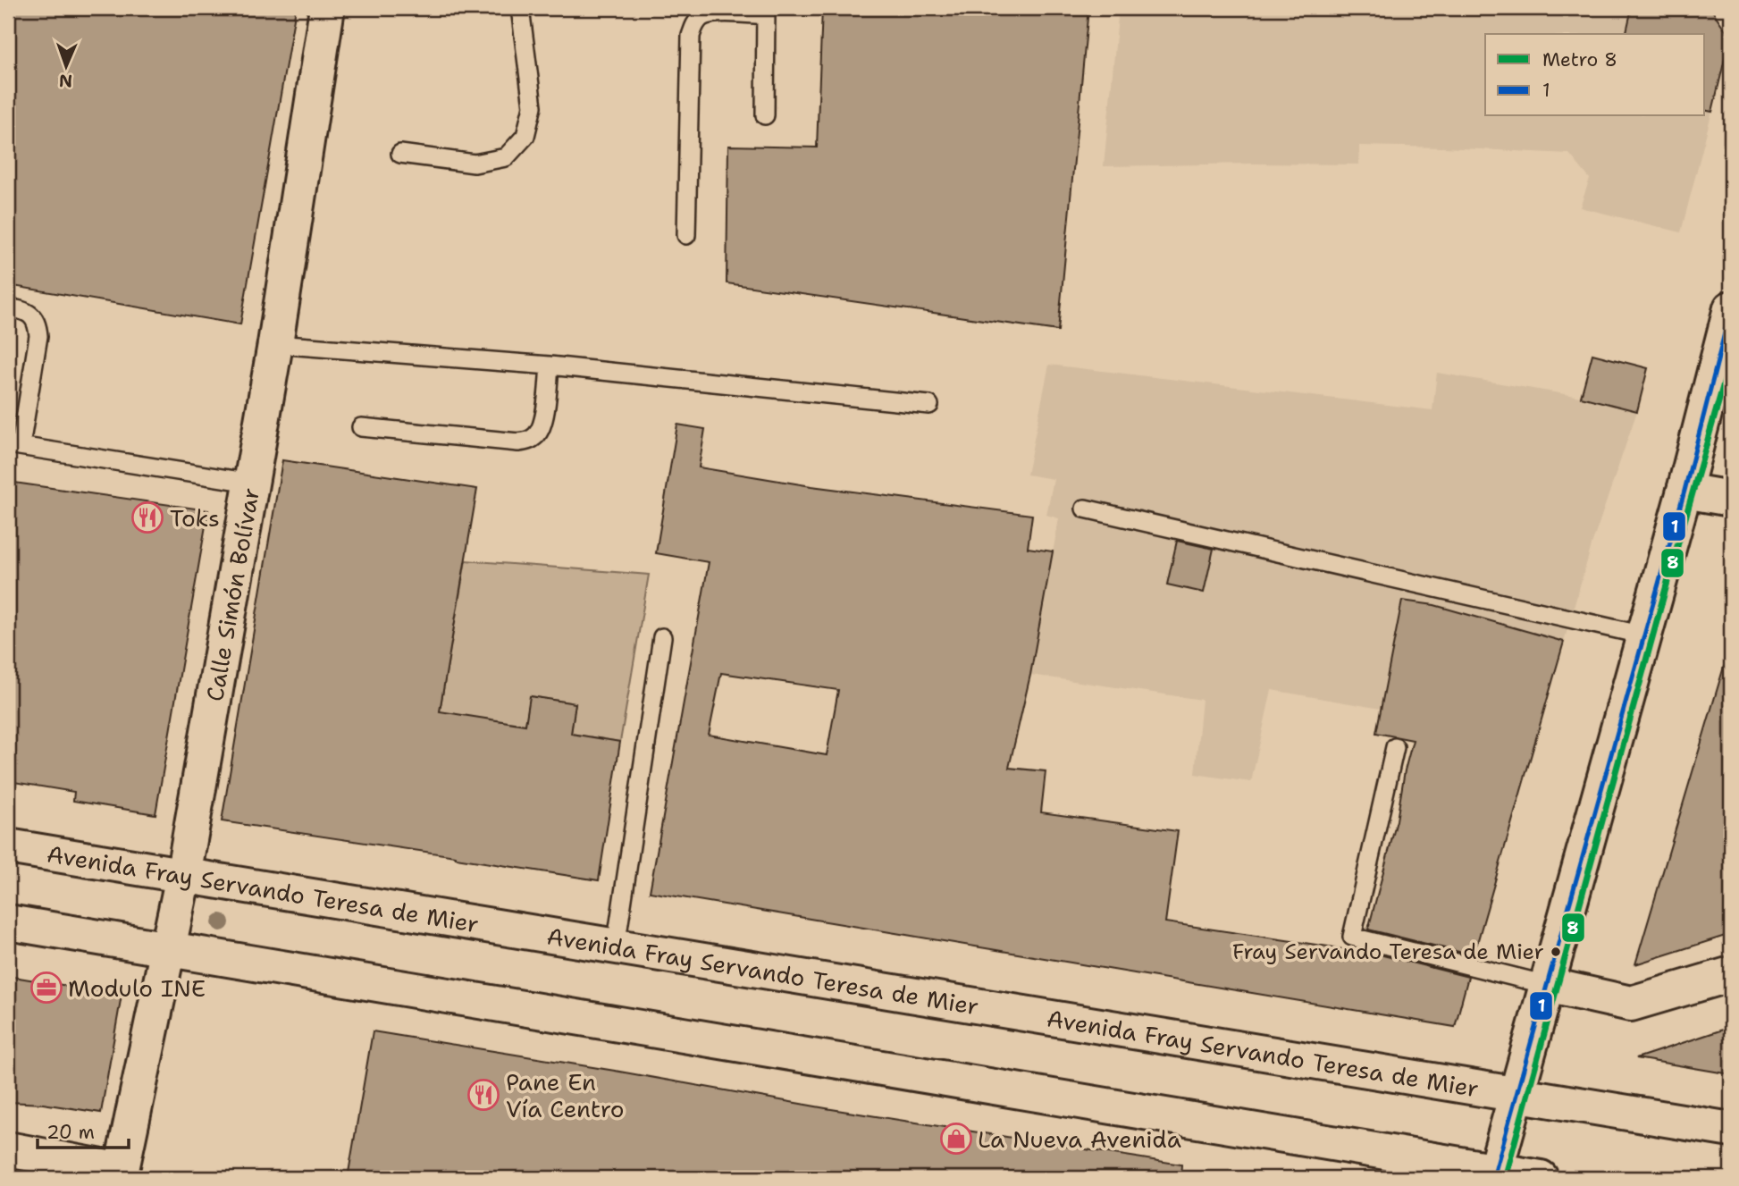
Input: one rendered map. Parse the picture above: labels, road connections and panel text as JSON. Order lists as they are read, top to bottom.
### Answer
{
  "streets": {
    "main road": ["Calle Simón Bolívar", "Avenida Fray Servando Teresa de Mier"]
  },
  "crossings": [
    ["Calle Simón Bolívar", "Avenida Fray Servando Teresa de Mier"]
  ],
  "places": {
    "restaurant": ["Toks", "Pane En Vía Centro"],
    "other": ["Fray Servando Teresa de Mier"],
    "office": ["Modulo INE"],
    "shop": ["La Nueva Avenida"]
  },
  "lines": ["transit line 1", "metro line 8"],
  "legend": ["Metro 8", "1"],
  "scale_bar": "20 m",
  "north": "bottom"
}
